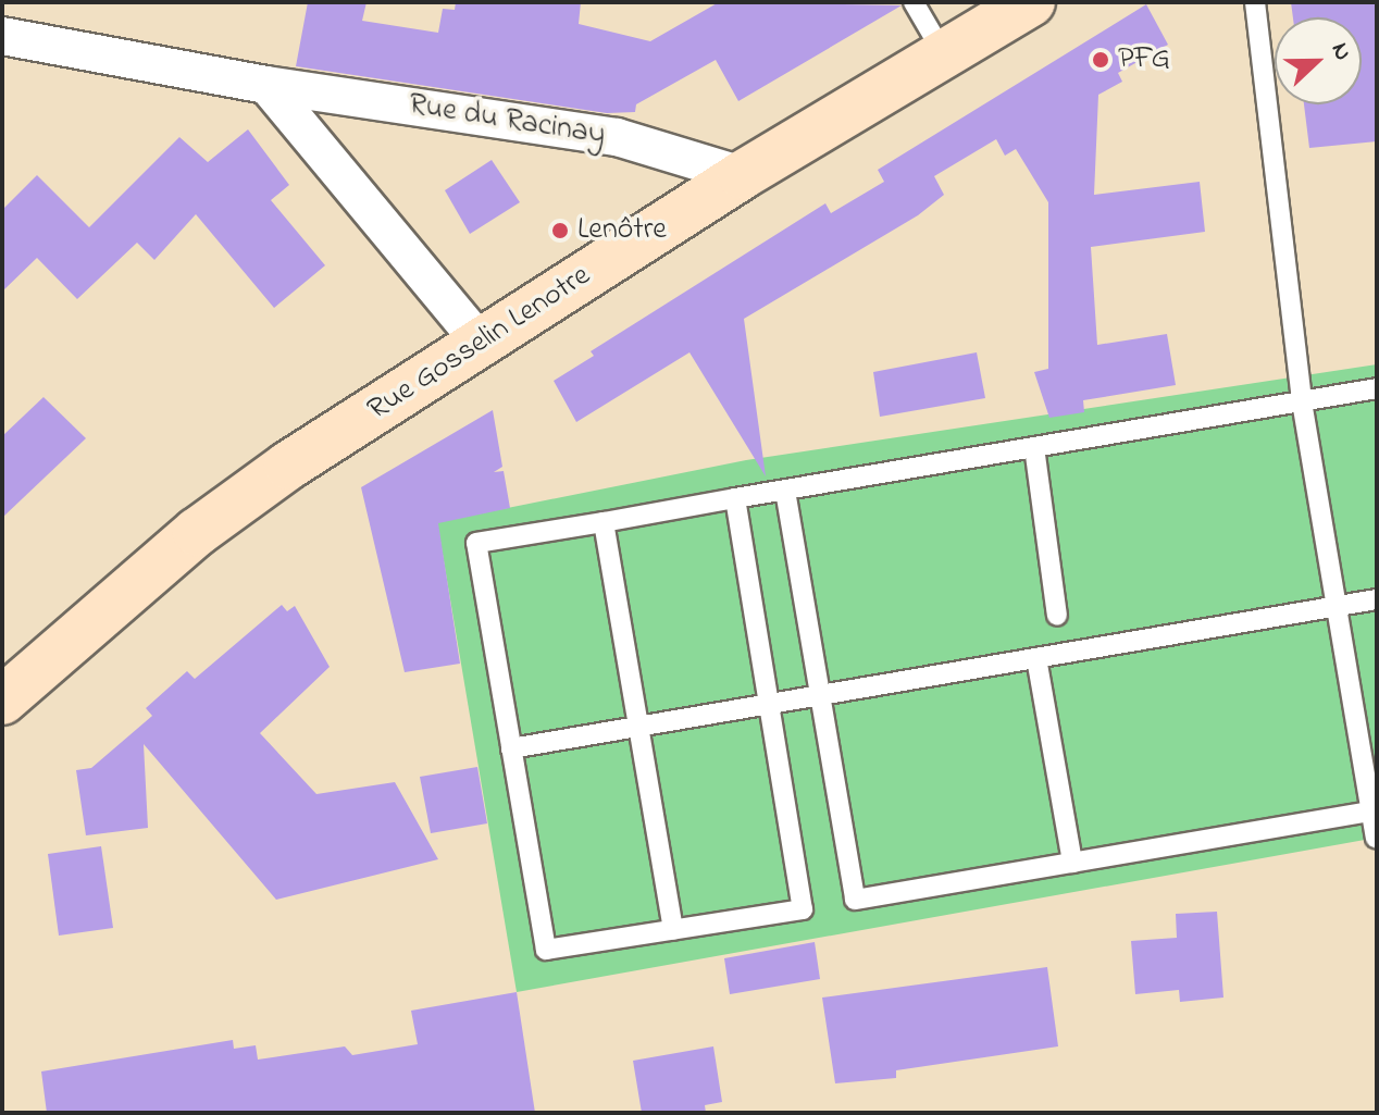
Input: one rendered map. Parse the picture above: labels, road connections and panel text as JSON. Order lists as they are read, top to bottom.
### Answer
{
  "streets": {
    "main road": ["Rue Gosselin Lenotre"],
    "street": ["Rue du Racinay"]
  },
  "crossings": [
    ["Rue du Racinay", "Rue Gosselin Lenotre"]
  ],
  "places": ["PFG", "Lenôtre"],
  "north": "right"
}
